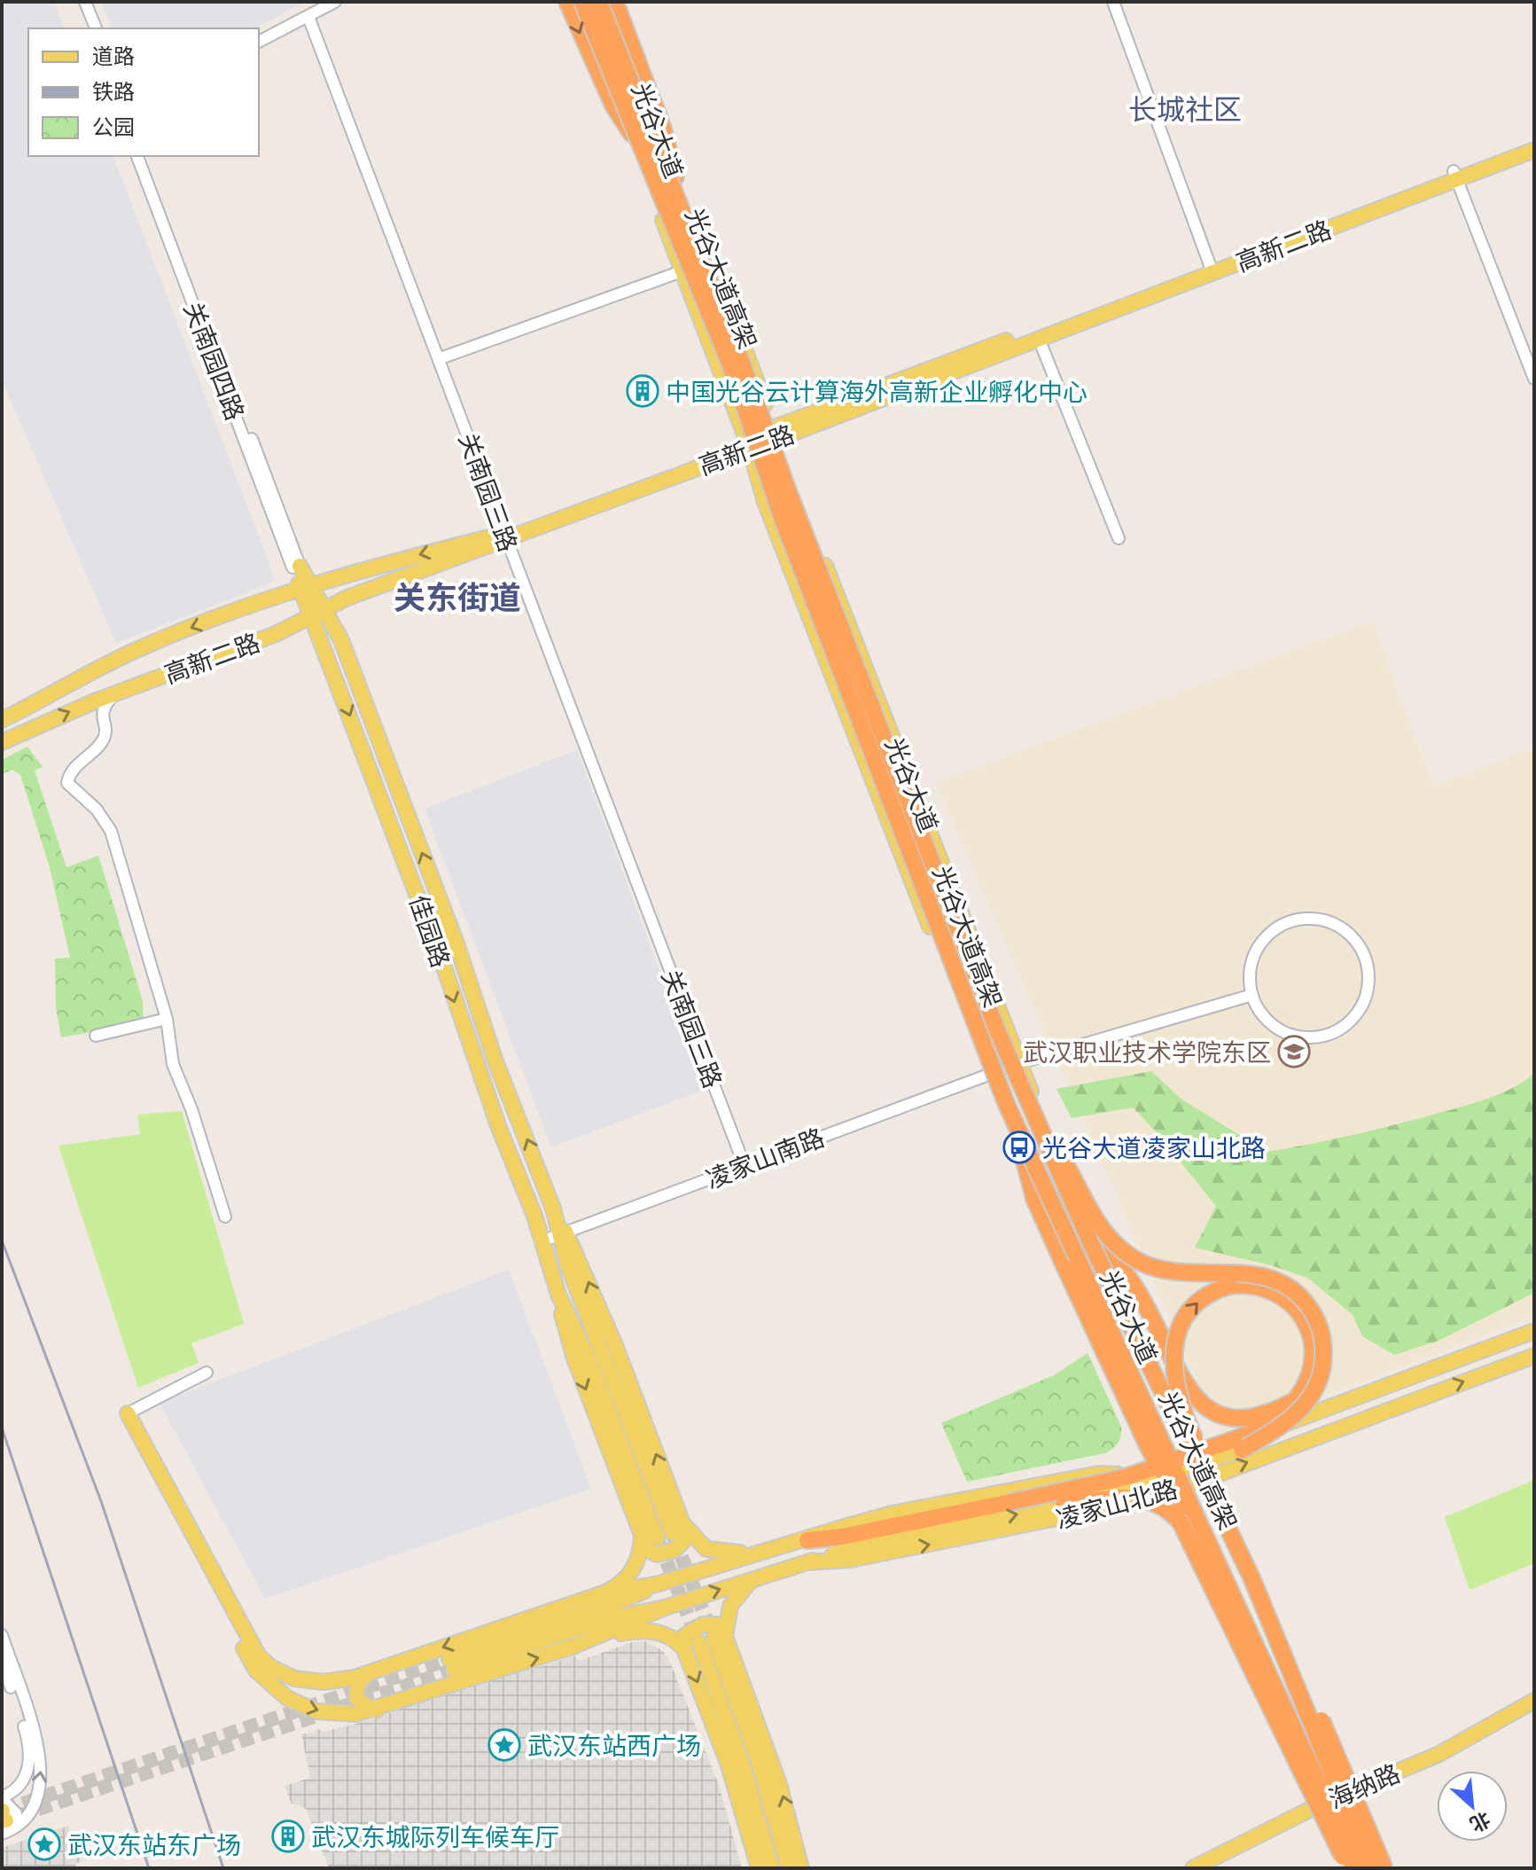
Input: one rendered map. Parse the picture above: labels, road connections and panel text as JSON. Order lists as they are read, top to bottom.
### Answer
{
  "streets": {
    "highway": ["光谷大道高架"],
    "main road": [
      "光谷大道",
      "高新二路",
      "佳园路",
      "凌家山北路",
      "海纳路"
    ],
    "street": ["关南园四路", "关南园三路", "凌家山南路"]
  },
  "crossings": [
    ["光谷大道", "高新二路"],
    ["光谷大道", "光谷大道高架"],
    ["光谷大道", "凌家山南路"],
    ["光谷大道", "凌家山北路"],
    ["光谷大道", "海纳路"],
    ["高新二路", "关南园三路"],
    ["高新二路", "佳园路"],
    ["关南园三路", "凌家山南路"],
    ["佳园路", "凌家山南路"]
  ],
  "districts": ["长城社区", "关东街道"],
  "places": {
    "building": ["中国光谷云计算海外高新企业孵化中心", "武汉东城际列车候车厅"],
    "school or university": ["武汉职业技术学院东区"],
    "bus stop": ["光谷大道凌家山北路"],
    "place": ["武汉东站西广场", "武汉东站东广场"]
  },
  "legend": ["道路", "铁路", "公园"],
  "north": "bottom right"
}
